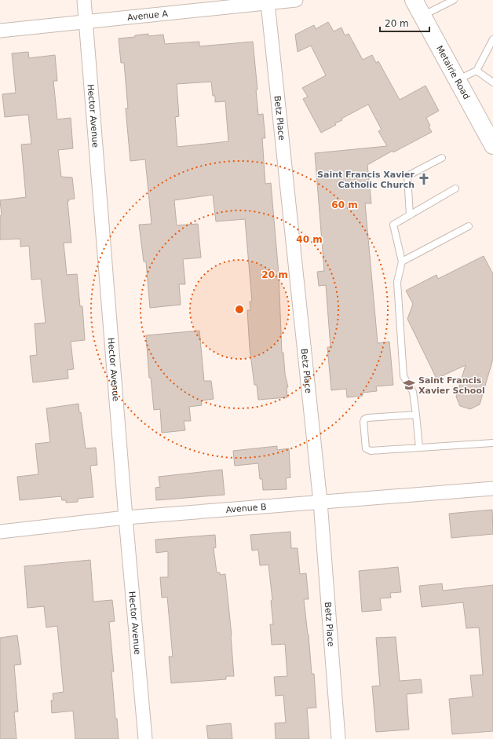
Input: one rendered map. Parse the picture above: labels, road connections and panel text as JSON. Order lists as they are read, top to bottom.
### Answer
{
  "streets": {
    "main road": ["Metairie Road"],
    "street": [
      "Avenue A",
      "Hector Avenue",
      "Betz Place",
      "Avenue B"
    ]
  },
  "crossings": [
    ["Avenue A", "Hector Avenue"],
    ["Avenue A", "Betz Place"],
    ["Hector Avenue", "Avenue B"],
    ["Betz Place", "Avenue B"]
  ],
  "places": {
    "church": ["Saint Francis Xavier Catholic Church"],
    "school or university": ["Saint Francis Xavier School"]
  },
  "scale_bar": "20 m",
  "rings": ["60 m", "40 m", "20 m"]
}
